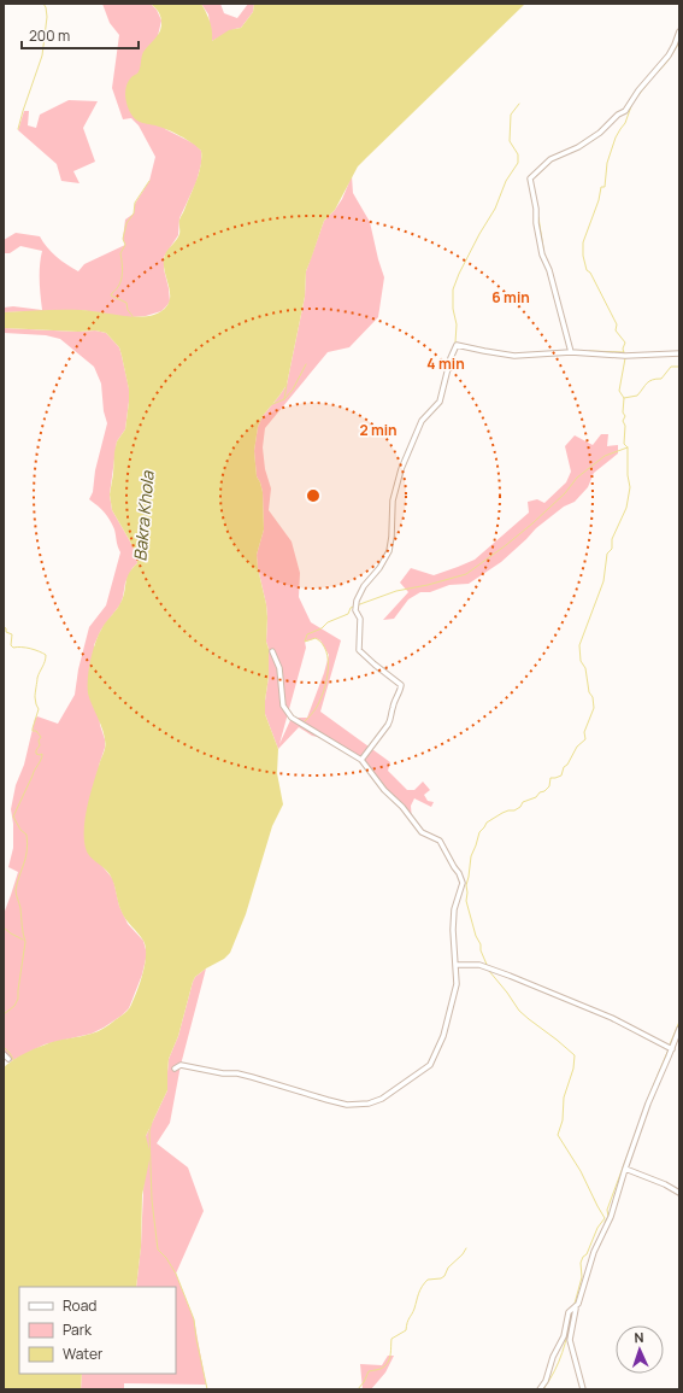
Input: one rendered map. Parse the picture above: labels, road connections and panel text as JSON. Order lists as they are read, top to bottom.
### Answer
{
  "water": ["Bakra Khola"],
  "legend": ["Road", "Park", "Water"],
  "scale_bar": "200 m",
  "north": "top",
  "rings": ["6 min", "4 min", "2 min"]
}
